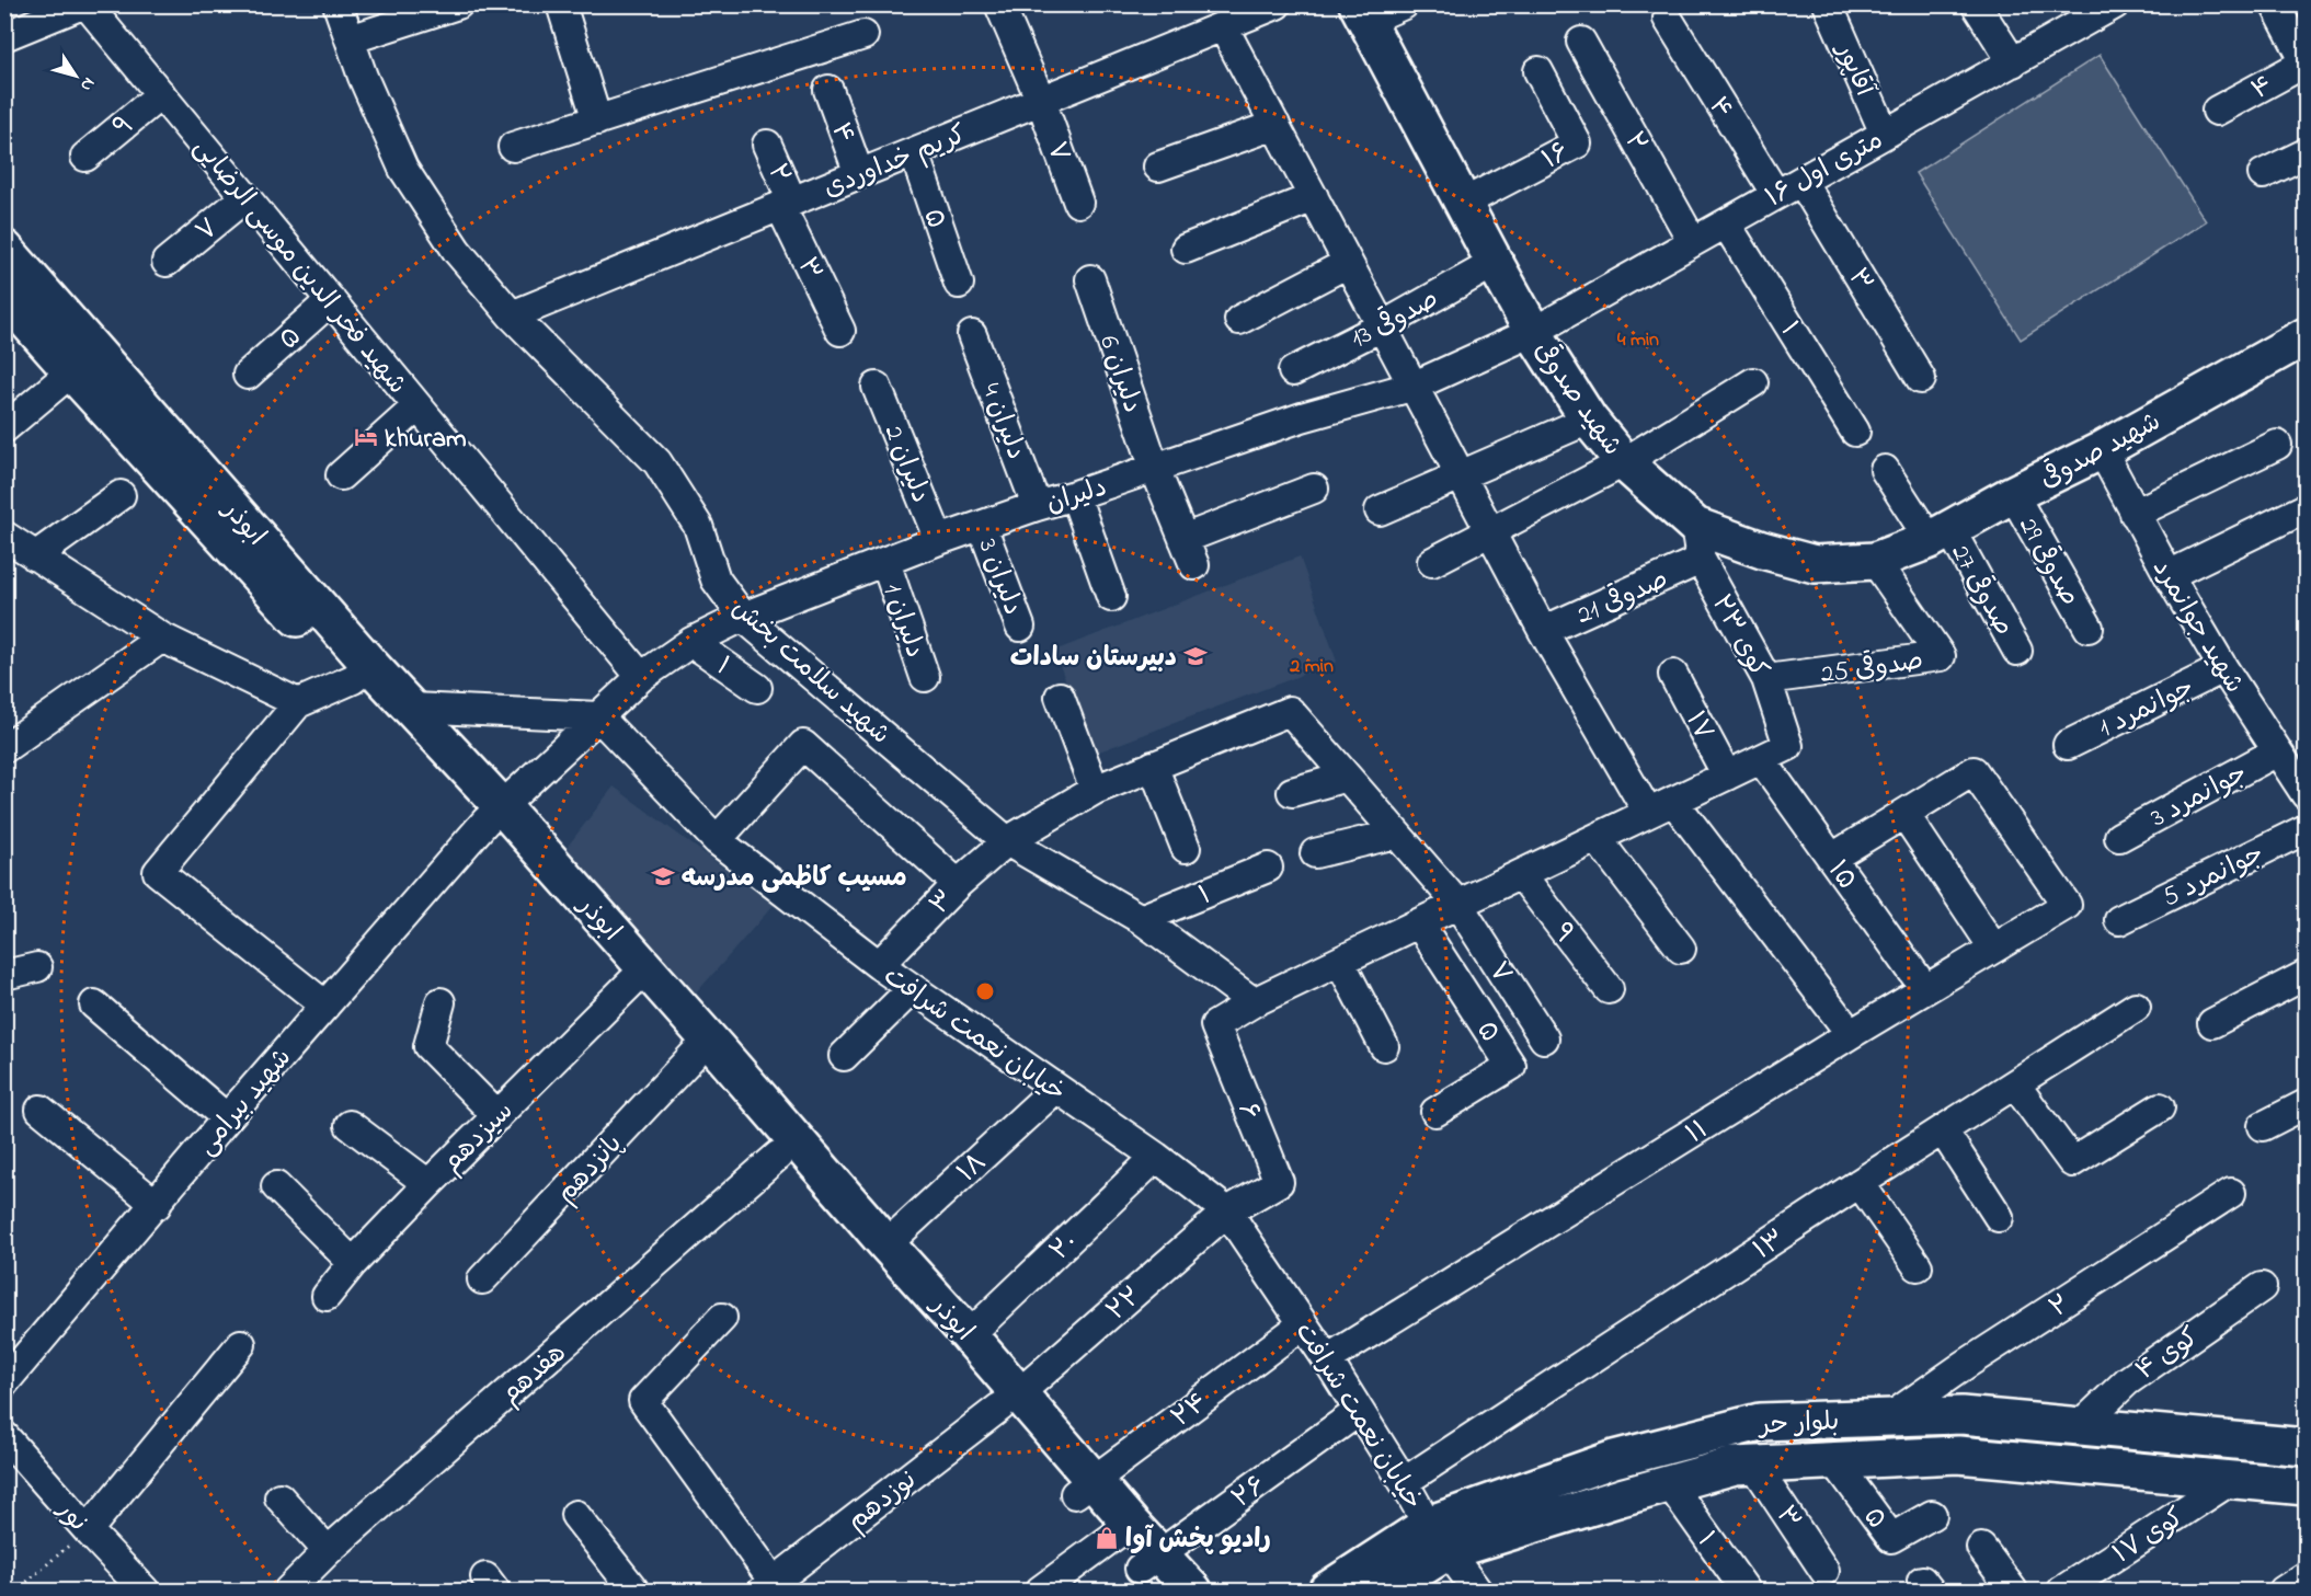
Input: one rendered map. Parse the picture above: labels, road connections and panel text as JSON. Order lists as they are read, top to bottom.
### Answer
{
  "streets": {
    "main road": ["شهید صدوقی", "ابوذر", "بلوار حر"],
    "street": [
      "آقاپور",
      "۴",
      "۹",
      "۲",
      "۷",
      "۱۶",
      "کریم خداوردی",
      "۱۶ متری اول",
      "۵",
      "شهید فخر الدین موسی الرضایی",
      "۳",
      "صدوقی 13",
      "۱",
      "دلیران 6",
      "دلیران 4",
      "دلیران 2",
      "دلیران",
      "صدوقی 29",
      "دلیران 3",
      "صدوقی 27",
      "صدوقی 21",
      "دلیران 1",
      "شهید جوانمرد",
      "کوی ۲۳",
      "صدوقی 25",
      "شهید سلامت بخش",
      "جوانمرد 1",
      "۱۷",
      "جوانمرد 3",
      "۱۵",
      "جوانمرد 5",
      "خیابان نعمت شرافت",
      "شهید بیرامی",
      "۶",
      "۱۱",
      "سیزدهم",
      "۱۸",
      "پانزدهم",
      "۱۳",
      "۲۰",
      "۲۲",
      "کوی ۴",
      "هفدهم",
      "۲۴",
      "۲۶",
      "نوزدهم",
      "نور",
      "کوی ۱۷"
    ]
  },
  "crossings": [
    ["آقاپور", "۱۶ متری اول"],
    ["۴", "کریم خداوردی"],
    ["۴", "۱۶ متری اول"],
    ["۹", "شهید فخر الدین موسی الرضایی"],
    ["۲", "کریم خداوردی"],
    ["۲", "۱۶ متری اول"],
    ["۲", "۳"],
    ["۲", "بلوار حر"],
    ["۷", "کریم خداوردی"],
    ["۷", "شهید فخر الدین موسی الرضایی"],
    ["۷", "۳"],
    ["۱۶", "شهید صدوقی"],
    ["کریم خداوردی", "۵"],
    ["کریم خداوردی", "۳"],
    ["کریم خداوردی", "شهید سلامت بخش"],
    ["۱۶ متری اول", "۳"],
    ["۱۶ متری اول", "۱"],
    ["۱۶ متری اول", "شهید صدوقی"],
    ["۱۶ متری اول", "دلیران"],
    ["۵", "شهید فخر الدین موسی الرضایی"],
    ["۵", "بلوار حر"],
    ["شهید فخر الدین موسی الرضایی", "دلیران"],
    ["۳", "شهید سلامت بخش"],
    ["۳", "خیابان نعمت شرافت"],
    ["۳", "بلوار حر"],
    ["صدوقی 13", "شهید صدوقی"],
    ["۱", "دلیران"],
    ["۱", "شهید سلامت بخش"],
    ["۱", "بلوار حر"],
    ["دلیران 6", "دلیران"],
    ["شهید صدوقی", "صدوقی 29"],
    ["شهید صدوقی", "صدوقی 27"],
    ["شهید صدوقی", "صدوقی 21"],
    ["شهید صدوقی", "شهید جوانمرد"],
    ["شهید صدوقی", "کوی ۲۳"],
    ["شهید صدوقی", "صدوقی 25"],
    ["دلیران 4", "دلیران"],
    ["دلیران 2", "دلیران"],
    ["دلیران", "دلیران 3"],
    ["دلیران", "دلیران 1"],
    ["دلیران", "شهید سلامت بخش"],
    ["دلیران", "خیابان نعمت شرافت"],
    ["دلیران", "شهید بیرامی"],
    ["ابوذر", "شهید بیرامی"],
    ["ابوذر", "سیزدهم"],
    ["ابوذر", "۱۸"],
    ["ابوذر", "پانزدهم"],
    ["ابوذر", "۲۰"],
    ["ابوذر", "۲۲"],
    ["ابوذر", "هفدهم"],
    ["ابوذر", "۲۴"],
    ["ابوذر", "۲۶"],
    ["ابوذر", "نوزدهم"],
    ["صدوقی 21", "کوی ۲۳"],
    ["شهید جوانمرد", "جوانمرد 1"],
    ["شهید جوانمرد", "جوانمرد 3"],
    ["کوی ۲۳", "صدوقی 25"],
    ["کوی ۲۳", "۱۵"],
    ["شهید سلامت بخش", "۶"],
    ["۱۵", "۱۱"],
    ["خیابان نعمت شرافت", "شهید بیرامی"],
    ["خیابان نعمت شرافت", "۶"],
    ["خیابان نعمت شرافت", "۱۱"],
    ["خیابان نعمت شرافت", "۱۸"],
    ["خیابان نعمت شرافت", "۱۳"],
    ["خیابان نعمت شرافت", "۲۰"],
    ["خیابان نعمت شرافت", "۲۲"],
    ["خیابان نعمت شرافت", "۲۴"],
    ["خیابان نعمت شرافت", "بلوار حر"],
    ["خیابان نعمت شرافت", "۲۶"],
    ["۶", "۲۲"],
    ["۲۲", "نوزدهم"],
    ["کوی ۴", "بلوار حر"],
    ["بلوار حر", "کوی ۱۷"]
  ],
  "places": {
    "hotel": ["khuram"],
    "school or university": ["دبیرستان سادات", "مسیب کاظمی مدرسه"],
    "shop": ["رادیو پخش آوا"]
  },
  "north": "bottom right",
  "rings": ["4 min", "2 min"]
}
